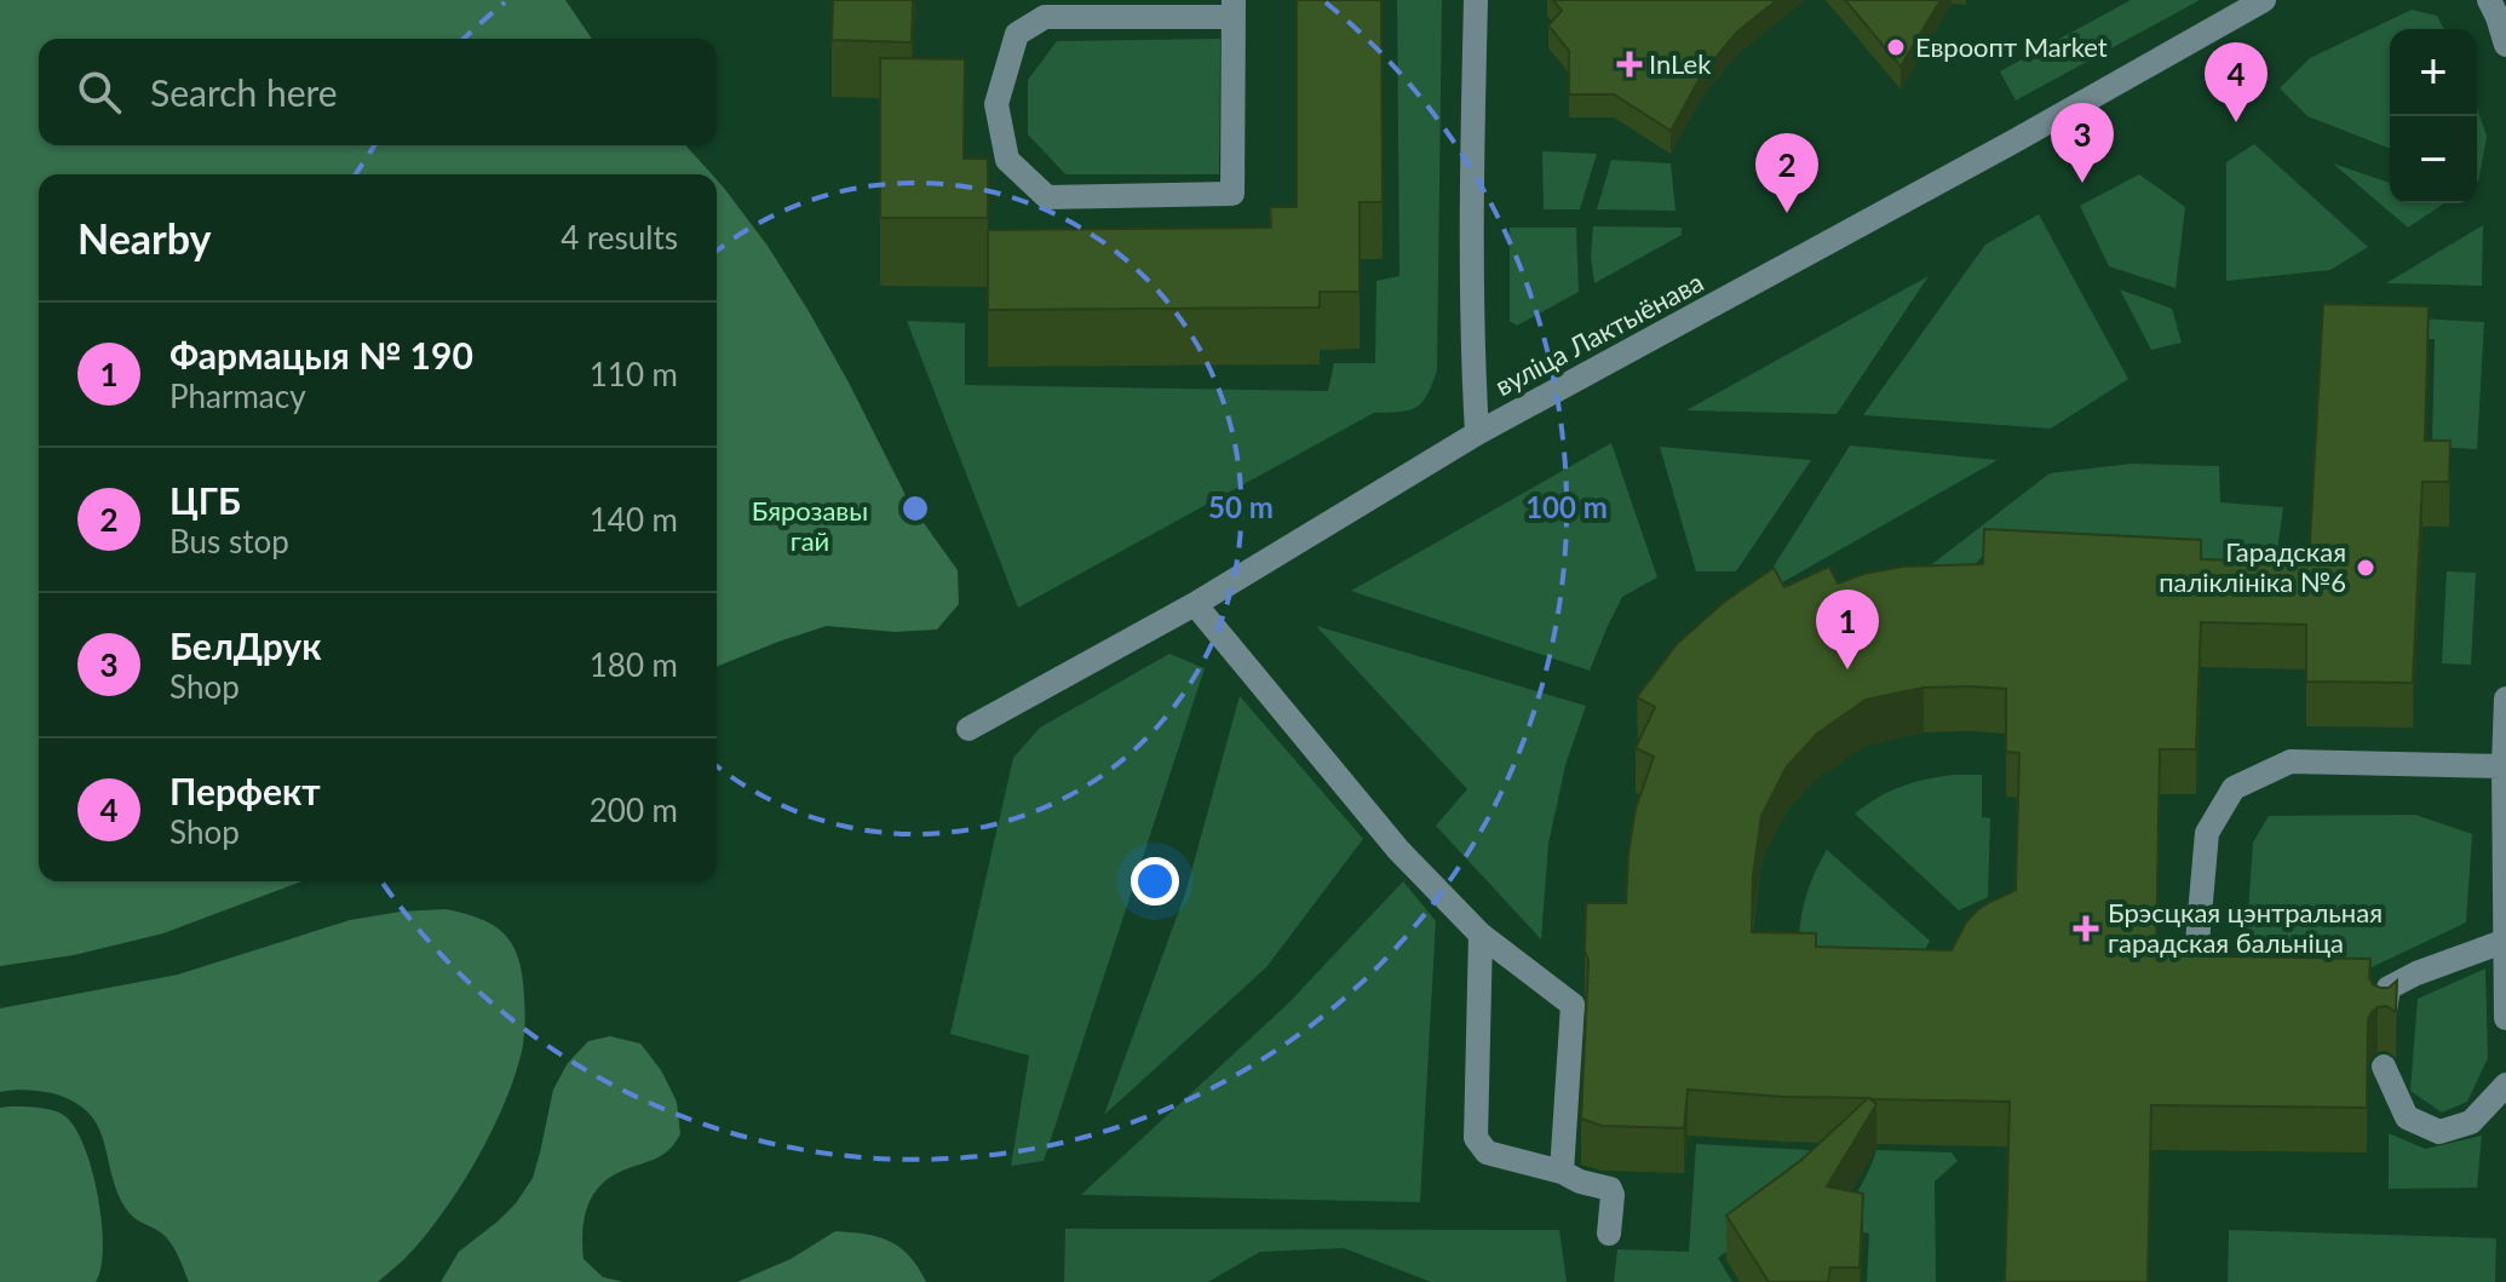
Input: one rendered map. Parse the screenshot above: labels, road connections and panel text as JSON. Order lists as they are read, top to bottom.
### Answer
{
  "streets": {
    "street": ["вуліца Лактыёнава"]
  },
  "parks": ["Бярозавы гай"],
  "places": {
    "other": ["Евроопт Market", "Гарадская паліклініка №6"],
    "health": ["InLek", "Брэсцкая цэнтральная гарадская бальніца"]
  },
  "page": {
    "map_buttons": ["+", "−"],
    "search": "Search here",
    "pins": [
      "4",
      "3",
      "2",
      "1"
    ],
    "heading": ["Nearby", "4 results"],
    "list": [
      {
        "mark": "1",
        "name": "Фармацыя № 190",
        "note": "Pharmacy",
        "value": "110 m"
      },
      {
        "mark": "2",
        "name": "ЦГБ",
        "note": "Bus stop",
        "value": "140 m"
      },
      {
        "mark": "3",
        "name": "БелДрук",
        "note": "Shop",
        "value": "180 m"
      },
      {
        "mark": "4",
        "name": "Перфект",
        "note": "Shop",
        "value": "200 m"
      }
    ]
  },
  "rings": ["50 m", "100 m"]
}
